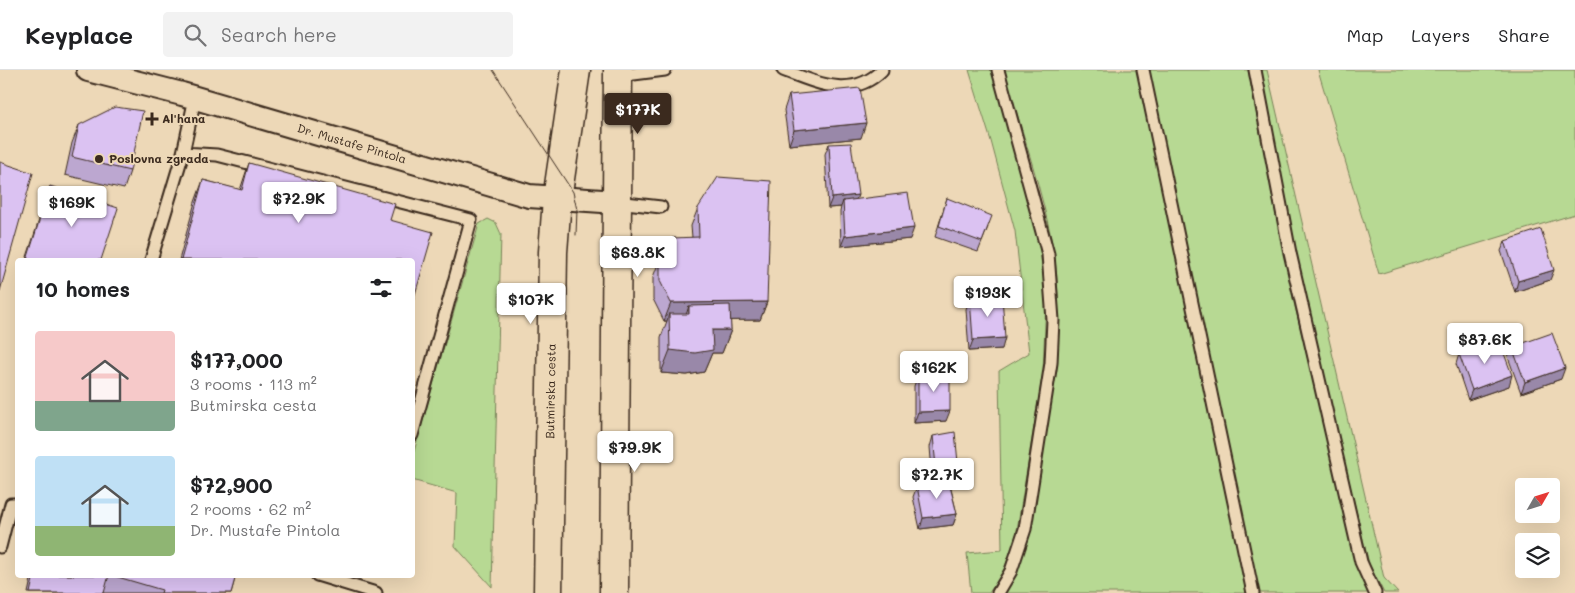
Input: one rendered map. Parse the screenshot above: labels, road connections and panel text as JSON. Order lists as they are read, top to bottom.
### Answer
{
  "streets": {
    "main road": ["Butmirska cesta"],
    "street": ["Dr. Mustafe Pintola"]
  },
  "crossings": [
    ["Dr. Mustafe Pintola", "Butmirska cesta"]
  ],
  "places": {
    "health": ["Al'hana"],
    "other": ["Poslovna zgrada"]
  },
  "north": "top right",
  "page": {
    "header": "Keyplace",
    "search": "Search here",
    "nav": ["Map", "Layers", "Share"],
    "price": [
      "$177K",
      "$72.9K",
      "$169K",
      "$63.8K",
      "$193K",
      "$107K",
      "$87.6K",
      "$162K",
      "$79.9K",
      "$72.7K"
    ],
    "heading": "10 homes",
    "list": [
      {
        "name": "$177,000",
        "note": "3 rooms · 113 m² · Butmirska cesta"
      },
      {
        "name": "$72,900",
        "note": "2 rooms · 62 m² · Dr. Mustafe Pintola"
      }
    ]
  }
}
